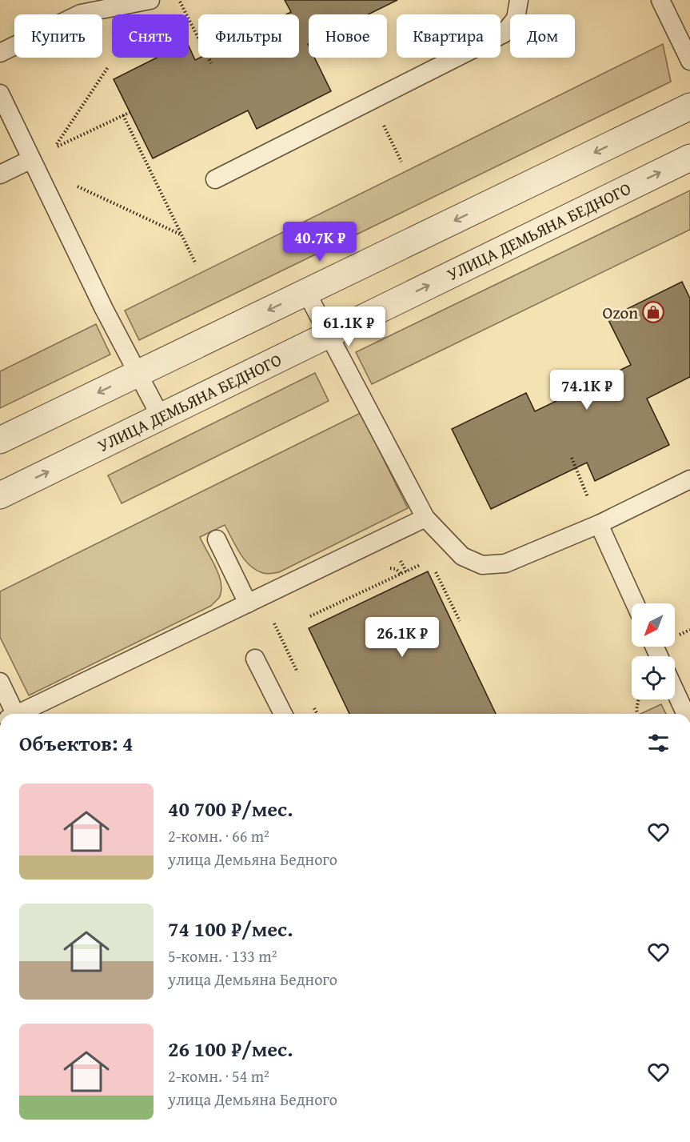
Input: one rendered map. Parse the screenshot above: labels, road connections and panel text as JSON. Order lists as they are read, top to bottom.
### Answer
{
  "streets": {
    "street": ["УЛИЦА ДЕМЬЯНА БЕДНОГО"]
  },
  "places": {
    "shop": ["Ozon"]
  },
  "north": "bottom left",
  "page": {
    "chip": [
      "Купить",
      "Снять",
      "Фильтры",
      "Новое",
      "Квартира",
      "Дом"
    ],
    "price": [
      "40.7K ₽",
      "61.1K ₽",
      "74.1K ₽",
      "26.1K ₽"
    ],
    "heading": "Объектов: 4",
    "list": [
      {
        "name": "40 700 ₽/мес.",
        "note": "2-комн. · 66 m² · улица Демьяна Бедного"
      },
      {
        "name": "74 100 ₽/мес.",
        "note": "5-комн. · 133 m² · улица Демьяна Бедного"
      },
      {
        "name": "26 100 ₽/мес.",
        "note": "2-комн. · 54 m² · улица Демьяна Бедного"
      }
    ]
  }
}
